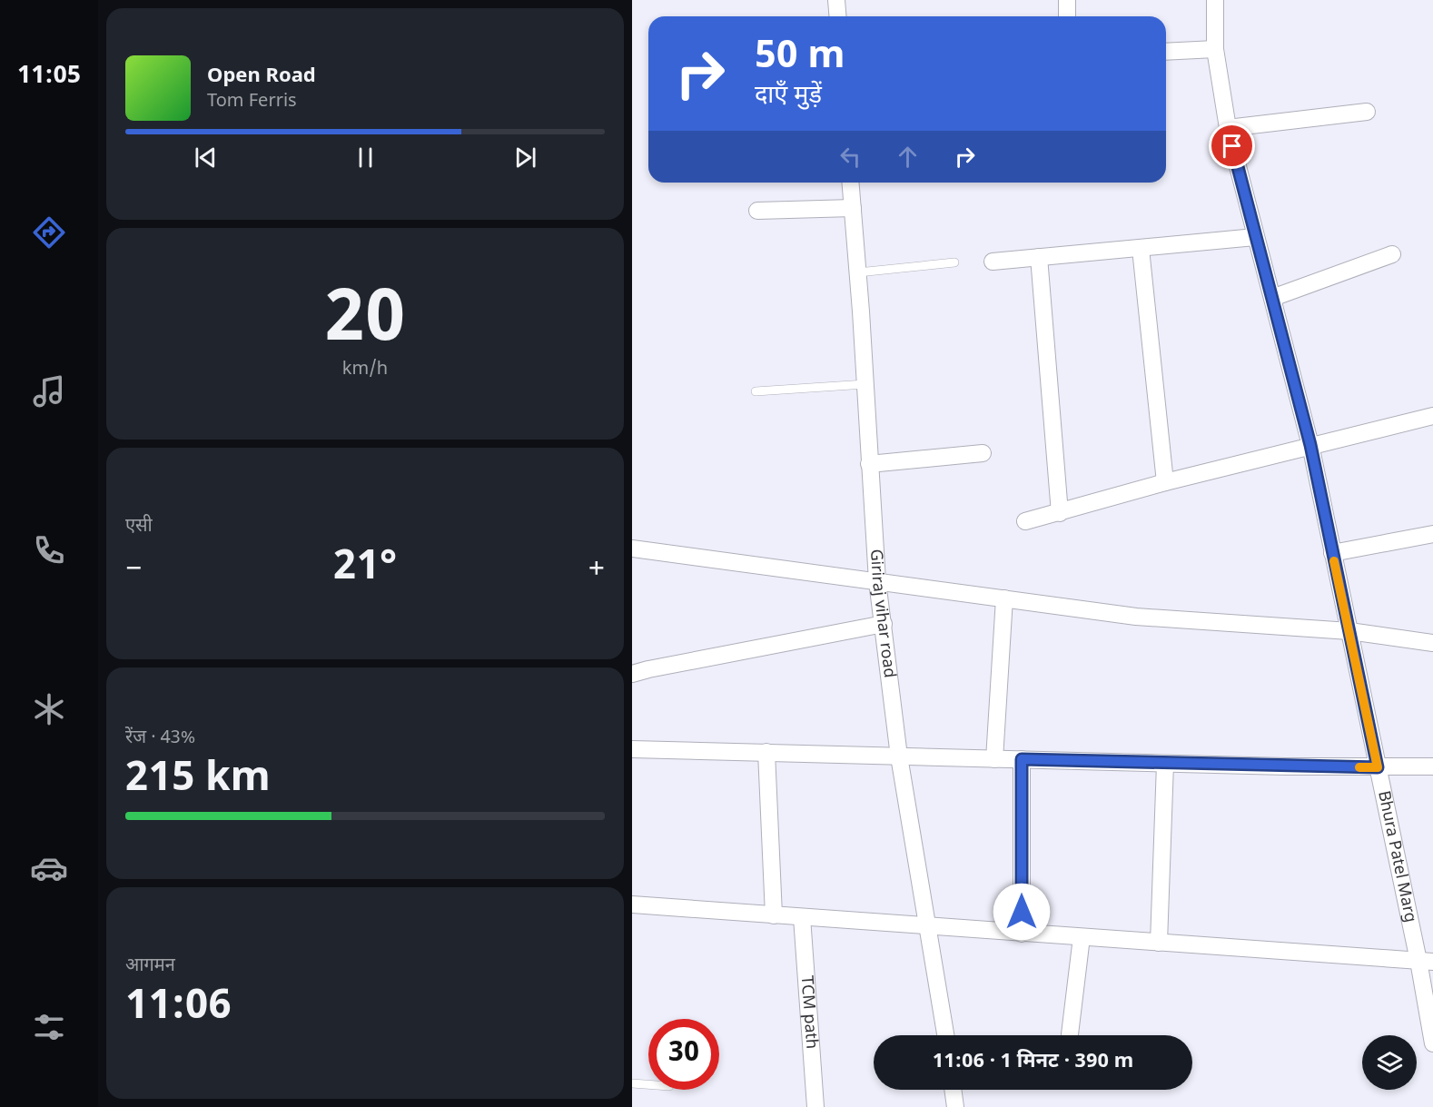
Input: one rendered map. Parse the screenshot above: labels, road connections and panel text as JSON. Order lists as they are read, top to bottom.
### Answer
{
  "streets": {
    "street": ["Giriraj vihar road", "Bhura Patel Marg", "TCM path"]
  },
  "page": {
    "tabs": "11:05",
    "turn": ["50 m", "दाएँ मुड़ें"],
    "song": ["Open Road", "Tom Ferris"],
    "tile": [
      ["20", "km/h"],
      "एसी",
      ["रेंज · 43%", "215 km"],
      ["आगमन", "11:06"]
    ],
    "heat": ["−", "21°", "+"],
    "limit": "30",
    "trip": "11:06 · 1 मिनट · 390 m"
  }
}
